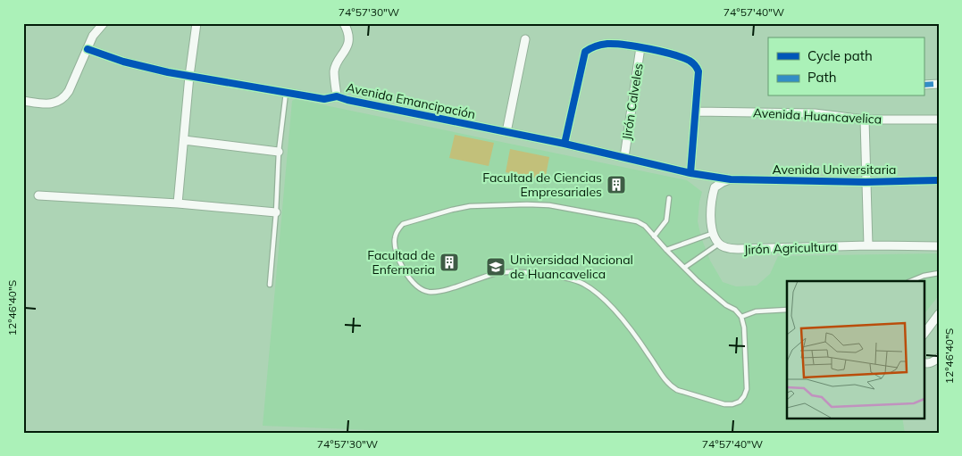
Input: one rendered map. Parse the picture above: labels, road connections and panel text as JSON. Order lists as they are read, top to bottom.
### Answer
{
  "streets": {
    "street": [
      "Avenida Emancipación",
      "Jirón Calveles",
      "Avenida Huancavelica",
      "Avenida Universitaria",
      "Jirón Agricultura"
    ]
  },
  "crossings": [
    ["Avenida Emancipación", "Jirón Calveles"],
    ["Avenida Emancipación", "Avenida Universitaria"]
  ],
  "places": {
    "building": ["Facultad de Ciencias Empresariales", "Facultad de Enfermeria"],
    "school or university": ["Universidad Nacional de Huancavelica"]
  },
  "legend": ["Cycle path", "Path"],
  "coordinates": ["74°57'30\"W", "74°57'40\"W", "12°46'40\"S"]
}
